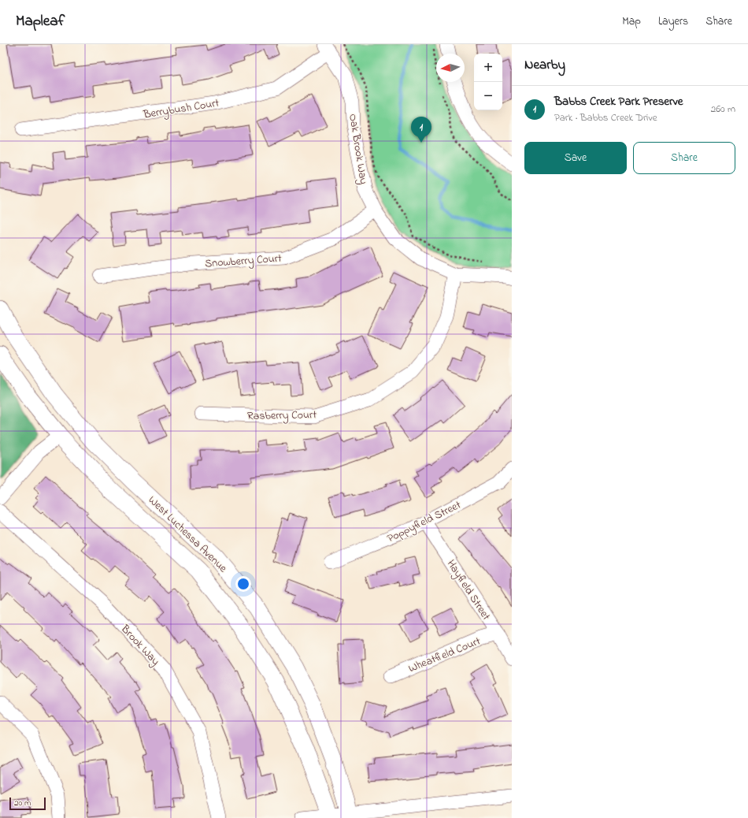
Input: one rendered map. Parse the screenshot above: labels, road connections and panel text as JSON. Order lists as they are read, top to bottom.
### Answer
{
  "streets": {
    "street": [
      "Berrybush Court",
      "Oak Brook Way",
      "Snowberry Court",
      "Rasberry Court",
      "Poppyfield Street",
      "West Luchessa Avenue",
      "Hayfield Street",
      "Brook Way",
      "Wheatfield Court"
    ]
  },
  "crossings": [
    ["Berrybush Court", "Oak Brook Way"],
    ["Oak Brook Way", "Snowberry Court"],
    ["Oak Brook Way", "Rasberry Court"],
    ["Poppyfield Street", "Hayfield Street"],
    ["Hayfield Street", "Wheatfield Court"]
  ],
  "scale_bar": "20 m",
  "north": "left",
  "page": {
    "header": "Mapleaf",
    "nav": ["Map", "Layers", "Share"],
    "heading": "Nearby",
    "map_buttons": ["+", "−"],
    "list": [
      {
        "mark": "1",
        "name": "Babbs Creek Park Preserve",
        "note": "Park · Babbs Creek Drive",
        "value": "260 m"
      }
    ],
    "pins": "1",
    "buttons": ["Save", "Share"],
    "scale": "20 m"
  }
}
